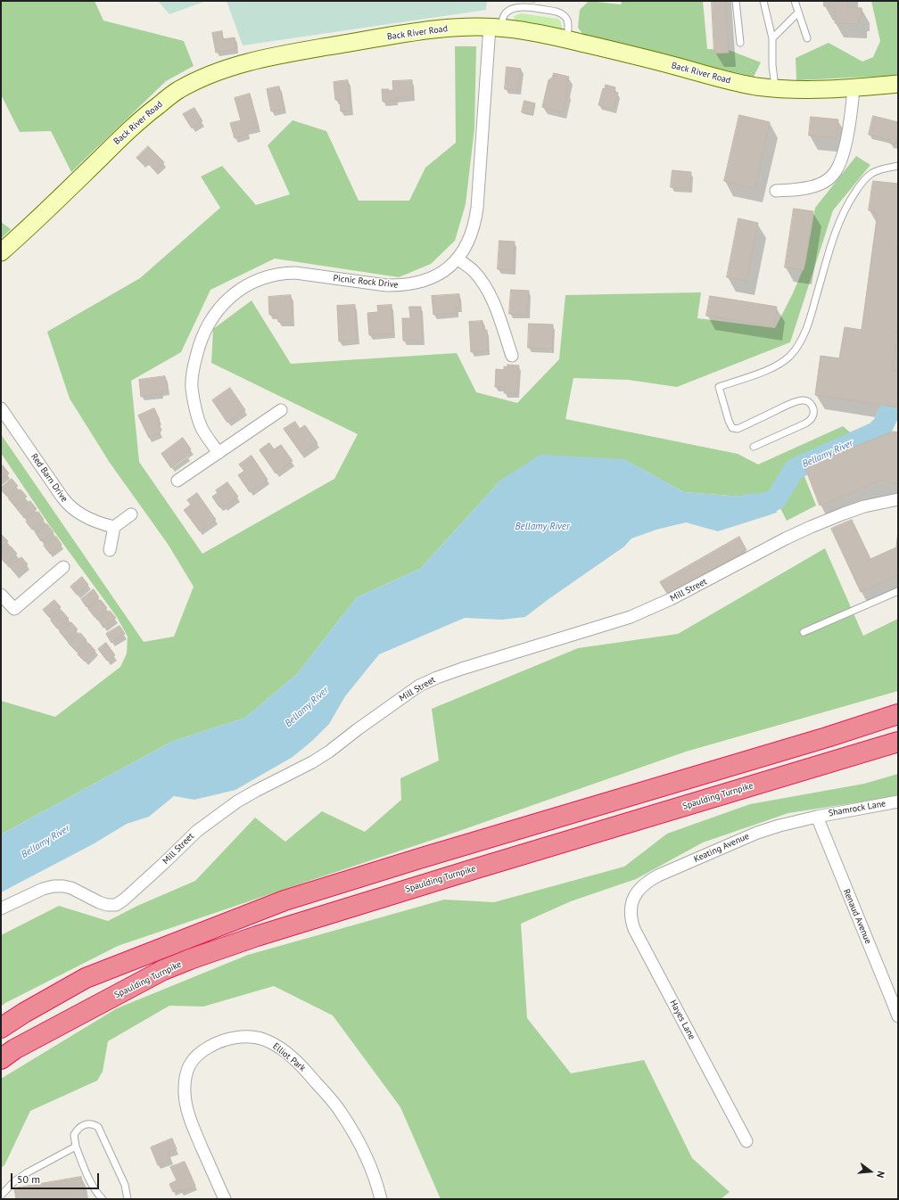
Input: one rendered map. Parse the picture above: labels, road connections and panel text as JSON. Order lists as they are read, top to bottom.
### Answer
{
  "streets": {
    "highway": ["Spaulding Turnpike"],
    "street": [
      "Back River Road",
      "Picnic Rock Drive",
      "Red Barn Drive",
      "Mill Street",
      "Shamrock Lane",
      "Keating Avenue",
      "Renaud Avenue",
      "Hayes Lane",
      "Elliot Park"
    ]
  },
  "crossings": [
    ["Back River Road", "Picnic Rock Drive"],
    ["Shamrock Lane", "Keating Avenue"],
    ["Shamrock Lane", "Renaud Avenue"],
    ["Keating Avenue", "Renaud Avenue"],
    ["Keating Avenue", "Hayes Lane"]
  ],
  "water": ["Bellamy River"],
  "scale_bar": "50 m",
  "north": "right"
}
